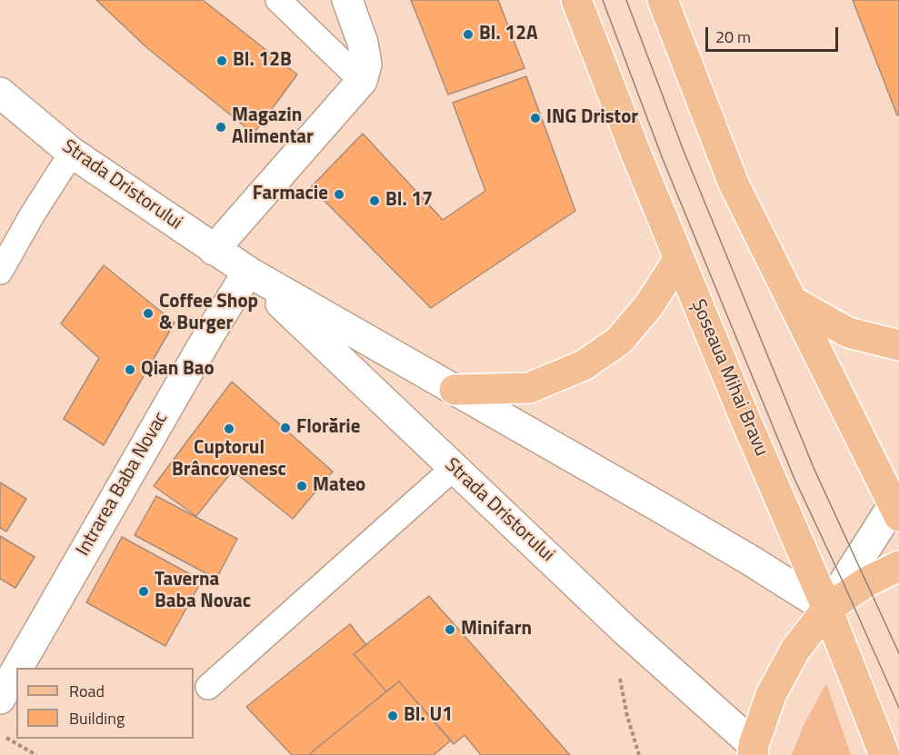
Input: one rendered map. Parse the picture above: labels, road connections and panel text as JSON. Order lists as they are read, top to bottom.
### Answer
{
  "streets": {
    "main road": ["Șoseaua Mihai Bravu"],
    "street": ["Strada Dristorului", "Intrarea Baba Novac"]
  },
  "crossings": [
    ["Strada Dristorului", "Șoseaua Mihai Bravu"],
    ["Strada Dristorului", "Intrarea Baba Novac"]
  ],
  "places": [
    "Bl. 12A",
    "Bl. 12B",
    "ING Dristor",
    "Magazin Alimentar",
    "Farmacie",
    "Bl. 17",
    "Coffee Shop & Burger",
    "Qian Bao",
    "Florărie",
    "Cuptorul Brâncovenesc",
    "Mateo",
    "Taverna Baba Novac",
    "Minifarn",
    "Bl. U1"
  ],
  "legend": ["Road", "Building"],
  "scale_bar": "20 m"
}
